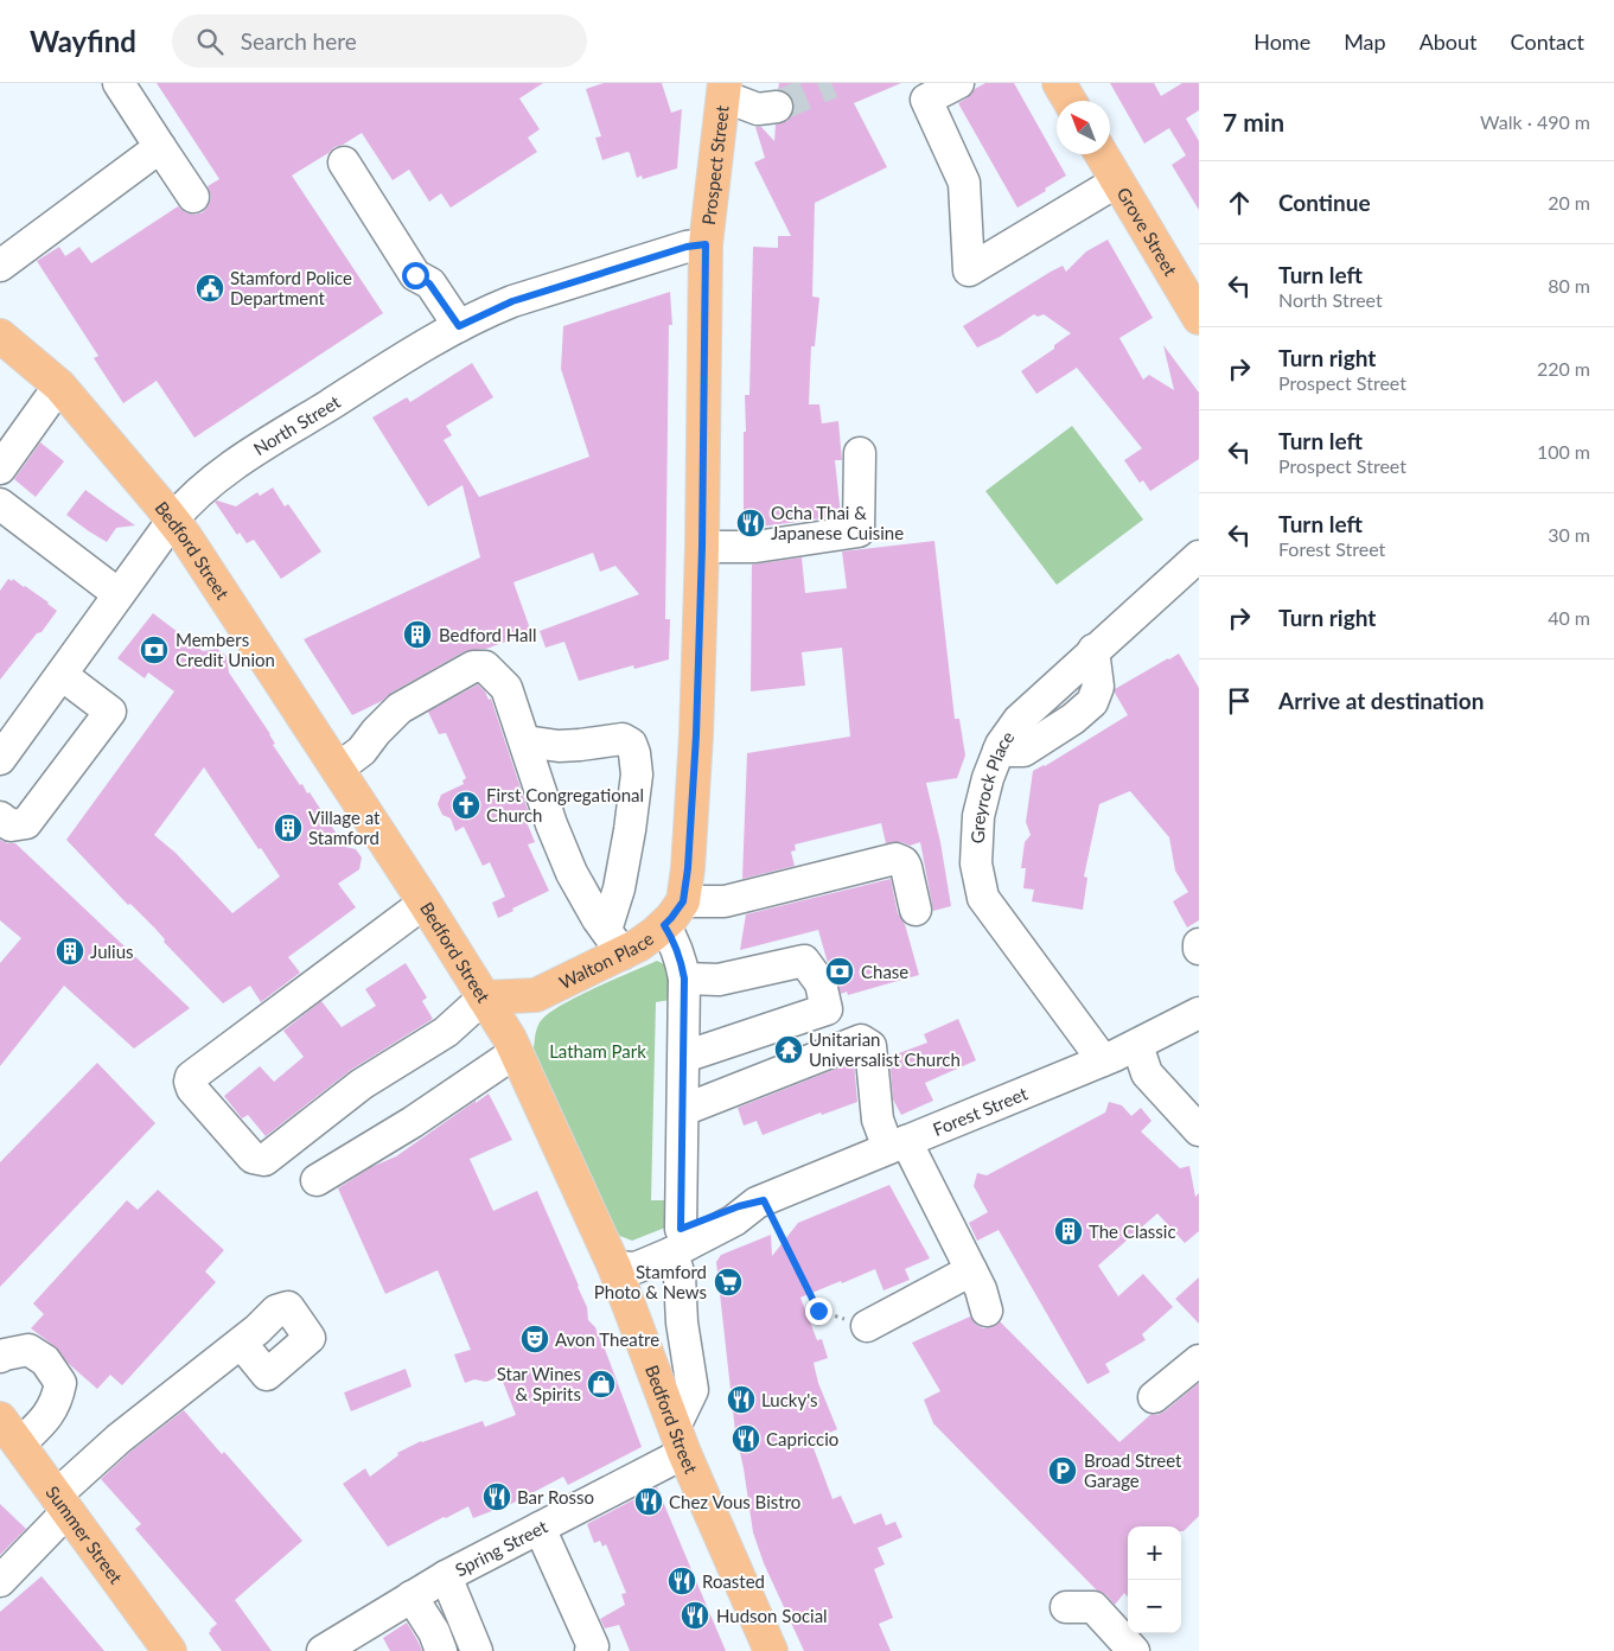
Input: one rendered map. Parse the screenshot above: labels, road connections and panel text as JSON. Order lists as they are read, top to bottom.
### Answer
{
  "streets": {
    "main road": [
      "Prospect Street",
      "Grove Street",
      "Bedford Street",
      "Walton Place",
      "Summer Street"
    ],
    "street": [
      "North Street",
      "Greyrock Place",
      "Forest Street",
      "Spring Street"
    ]
  },
  "crossings": [
    ["Prospect Street", "North Street"],
    ["Prospect Street", "Walton Place"],
    ["North Street", "Bedford Street"],
    ["Bedford Street", "Walton Place"],
    ["Bedford Street", "Forest Street"],
    ["Bedford Street", "Spring Street"],
    ["Greyrock Place", "Forest Street"]
  ],
  "parks": ["Latham Park"],
  "places": {
    "public building": ["Stamford Police Department"],
    "restaurant": [
      "Ocha Thai & Japanese Cuisine",
      "Lucky's",
      "Capriccio",
      "Bar Rosso",
      "Chez Vous Bistro",
      "Roasted",
      "Hudson Social"
    ],
    "building": [
      "Bedford Hall",
      "Village at Stamford",
      "Julius",
      "The Classic"
    ],
    "bank": ["Members Credit Union", "Chase"],
    "church": ["First Congregational Church"],
    "temple": ["Unitarian Universalist Church"],
    "supermarket": ["Stamford Photo & News"],
    "theatre": ["Avon Theatre"],
    "shop": ["Star Wines & Spirits"],
    "parking": ["Broad Street Garage"]
  },
  "north": "top left",
  "page": {
    "header": "Wayfind",
    "search": "Search here",
    "nav": [
      "Home",
      "Map",
      "About",
      "Contact"
    ],
    "heading": ["7 min", "Walk · 490 m"],
    "list": [
      ["Continue", "20 m"],
      ["Turn left", "North Street", "80 m"],
      ["Turn right", "Prospect Street", "220 m"],
      ["Turn left", "Prospect Street", "100 m"],
      ["Turn left", "Forest Street", "30 m"],
      ["Turn right", "40 m"],
      "Arrive at destination"
    ],
    "map_buttons": ["+", "−"]
  }
}
